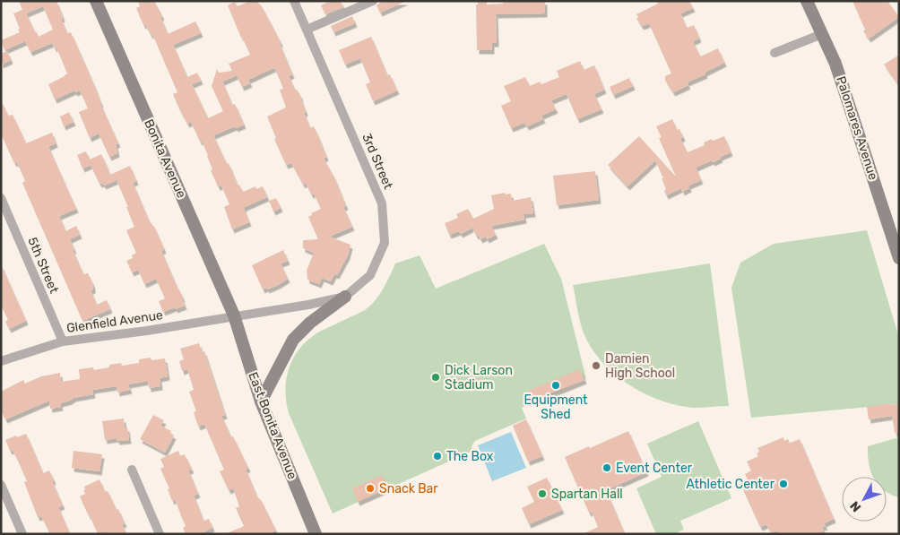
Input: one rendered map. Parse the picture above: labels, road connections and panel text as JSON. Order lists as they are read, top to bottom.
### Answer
{
  "streets": {
    "main road": ["Palomares Avenue", "Bonita Avenue", "East Bonita Avenue"],
    "street": ["3rd Street", "5th Street", "Glenfield Avenue"]
  },
  "crossings": [
    ["Bonita Avenue", "3rd Street"],
    ["Bonita Avenue", "Glenfield Avenue"],
    ["Bonita Avenue", "East Bonita Avenue"],
    ["3rd Street", "Glenfield Avenue"],
    ["3rd Street", "East Bonita Avenue"],
    ["5th Street", "Glenfield Avenue"],
    ["Glenfield Avenue", "East Bonita Avenue"]
  ],
  "places": [
    "Damien High School",
    "Dick Larson Stadium",
    "Equipment Shed",
    "The Box",
    "Event Center",
    "Athletic Center",
    "Snack Bar",
    "Spartan Hall"
  ],
  "north": "bottom left"
}
